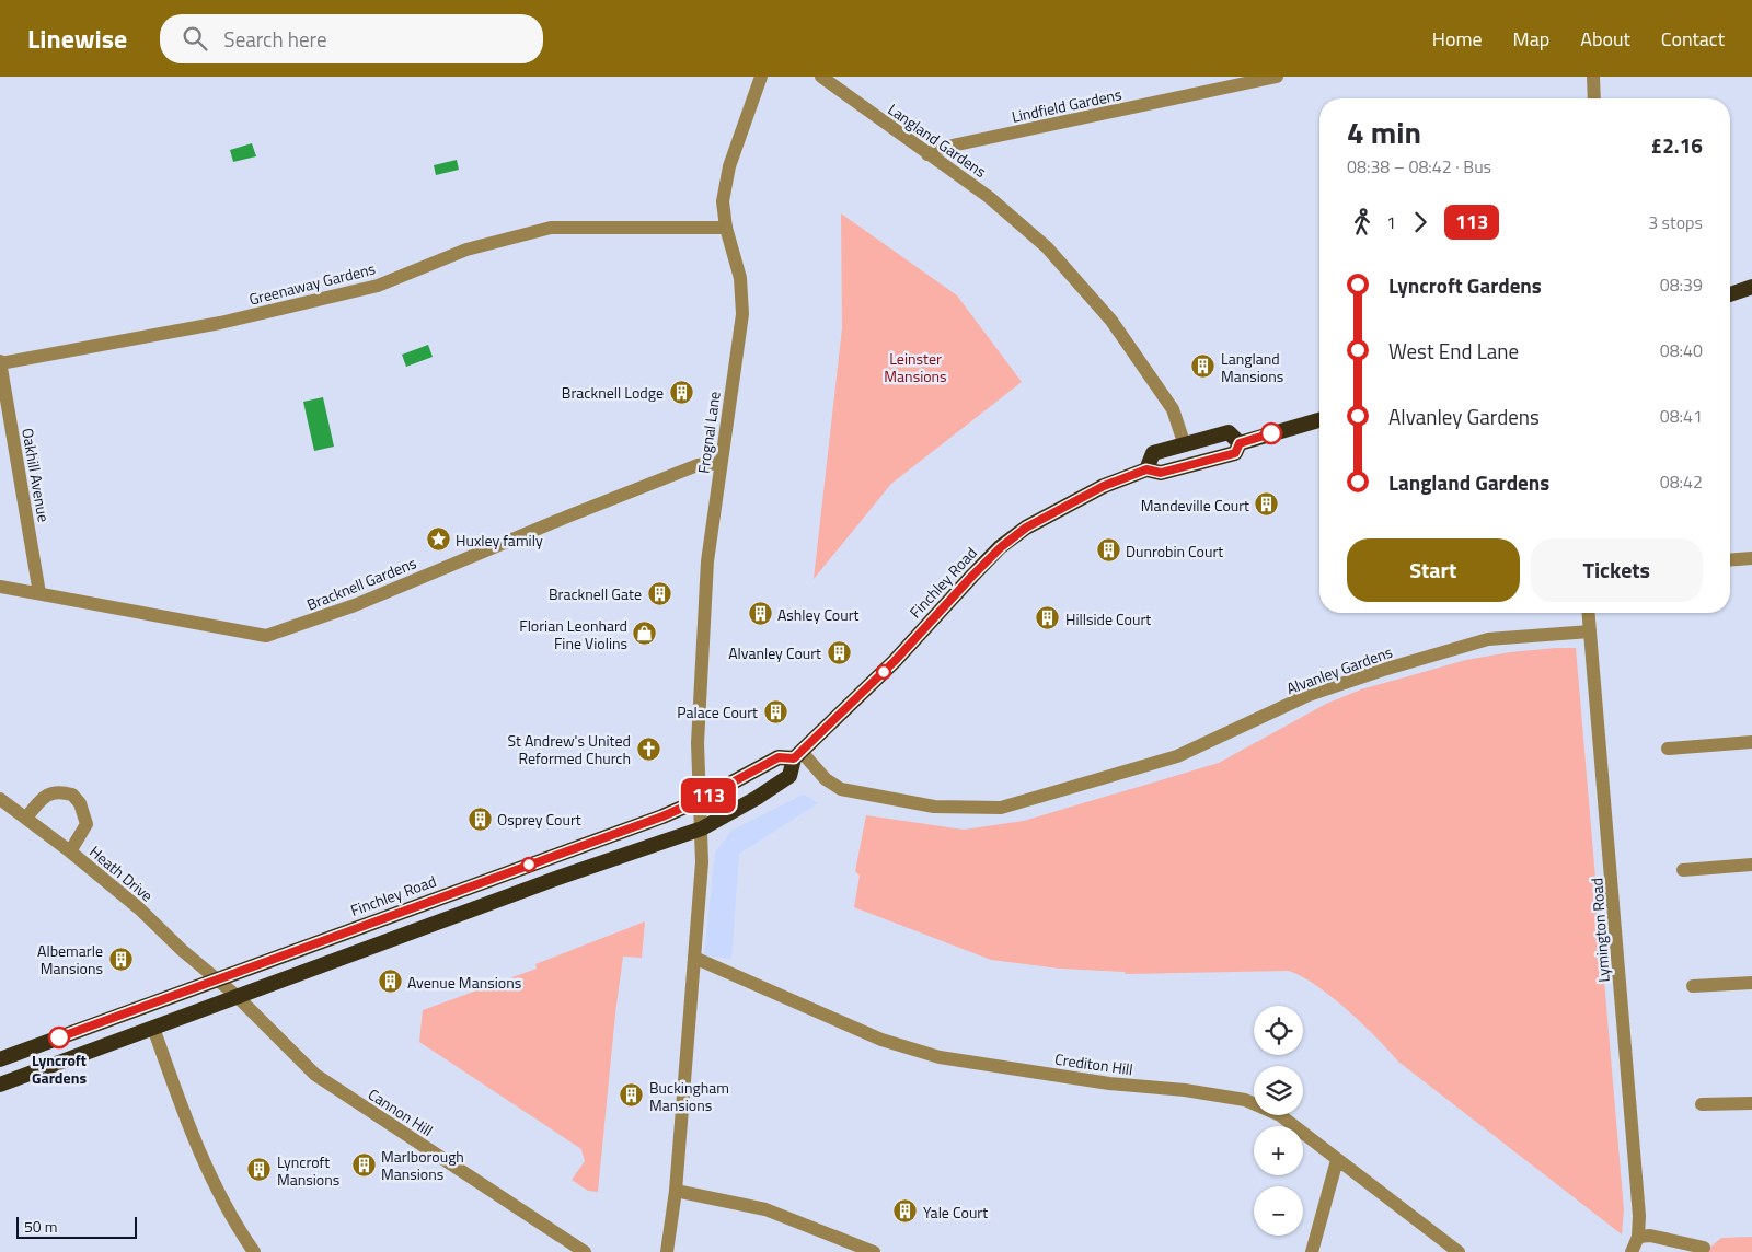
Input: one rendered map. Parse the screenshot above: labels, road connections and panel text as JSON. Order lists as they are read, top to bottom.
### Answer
{
  "streets": {
    "highway": ["Finchley Road"],
    "street": [
      "Lindfield Gardens",
      "Langland Gardens",
      "Greenaway Gardens",
      "Frognal Lane",
      "Oakhill Avenue",
      "Bracknell Gardens",
      "Alvanley Gardens",
      "Heath Drive",
      "Lymington Road",
      "Crediton Hill",
      "Cannon Hill"
    ]
  },
  "crossings": [
    ["Lindfield Gardens", "Langland Gardens"],
    ["Langland Gardens", "Finchley Road"],
    ["Greenaway Gardens", "Frognal Lane"],
    ["Greenaway Gardens", "Oakhill Avenue"],
    ["Frognal Lane", "Finchley Road"],
    ["Frognal Lane", "Bracknell Gardens"],
    ["Frognal Lane", "Crediton Hill"],
    ["Oakhill Avenue", "Bracknell Gardens"],
    ["Finchley Road", "Alvanley Gardens"],
    ["Finchley Road", "Heath Drive"],
    ["Finchley Road", "Cannon Hill"],
    ["Alvanley Gardens", "Lymington Road"],
    ["Heath Drive", "Cannon Hill"]
  ],
  "parks": ["Leinster Mansions"],
  "places": {
    "building": [
      "Langland Mansions",
      "Bracknell Lodge",
      "Mandeville Court",
      "Dunrobin Court",
      "Bracknell Gate",
      "Ashley Court",
      "Hillside Court",
      "Alvanley Court",
      "Palace Court",
      "Osprey Court",
      "Albemarle Mansions",
      "Avenue Mansions",
      "Buckingham Mansions",
      "Marlborough Mansions",
      "Lyncroft Mansions",
      "Yale Court"
    ],
    "place": ["Huxley family"],
    "shop": ["Florian Leonhard Fine Violins"],
    "church": ["St Andrew's United Reformed Church"],
    "other": ["Lyncroft Gardens"]
  },
  "lines": ["bus line 113"],
  "scale_bar": "50 m",
  "page": {
    "header": "Linewise",
    "search": "Search here",
    "nav": [
      "Home",
      "Map",
      "About",
      "Contact"
    ],
    "on_map": "113",
    "heading": ["4 min", "08:38 – 08:42 · Bus", "£2.16"],
    "legs": ["1", "113", "3 stops"],
    "list": [
      {
        "name": "Lyncroft Gardens",
        "value": "08:39"
      },
      {
        "name": "West End Lane",
        "value": "08:40"
      },
      {
        "name": "Alvanley Gardens",
        "value": "08:41"
      },
      {
        "name": "Langland Gardens",
        "value": "08:42"
      }
    ],
    "buttons": ["Start", "Tickets"],
    "map_buttons": ["+", "−"],
    "scale": "50 m"
  }
}
